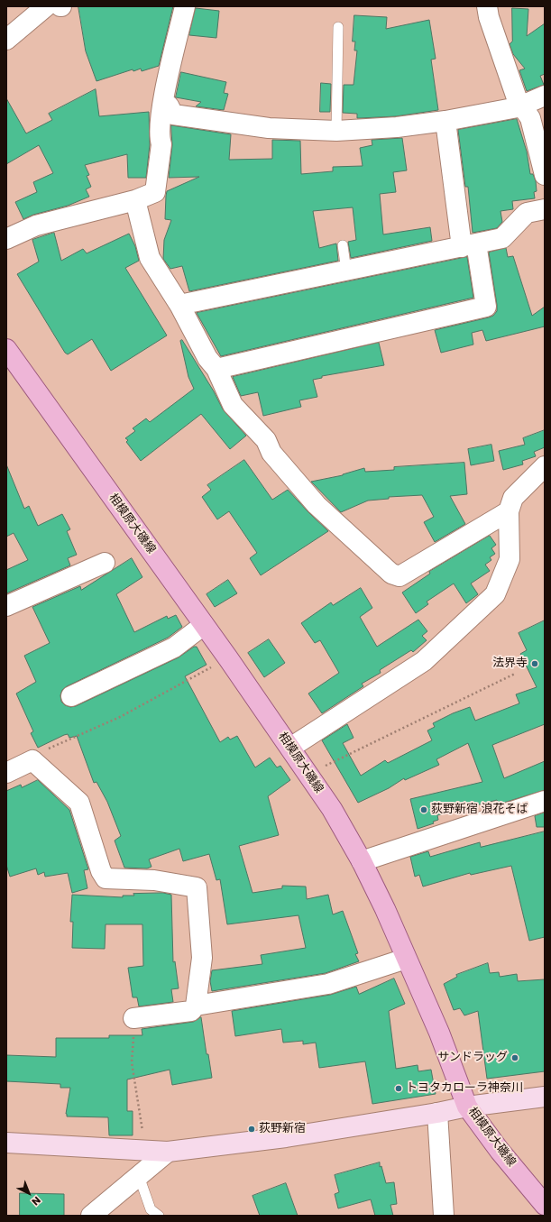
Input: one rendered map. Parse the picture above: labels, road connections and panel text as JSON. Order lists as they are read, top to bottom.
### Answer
{
  "streets": {
    "main road": ["相模原大磯線"]
  },
  "places": [
    "法界寺",
    "荻野新宿 浪花そば",
    "サンドラッグ",
    "トヨタカローラ神奈川",
    "荻野新宿"
  ],
  "north": "bottom right"
}
